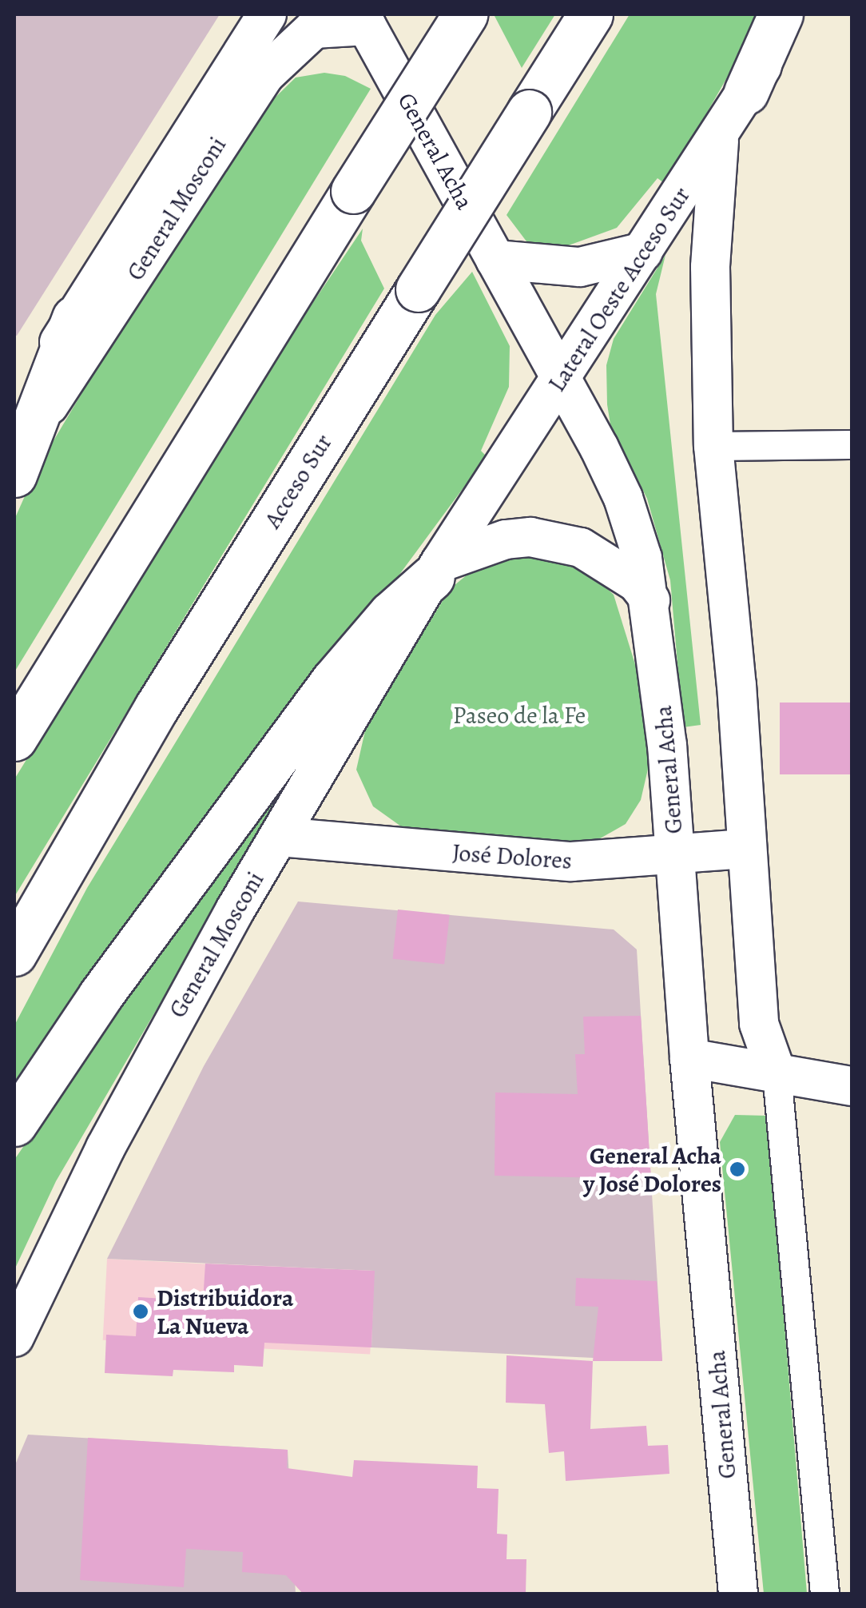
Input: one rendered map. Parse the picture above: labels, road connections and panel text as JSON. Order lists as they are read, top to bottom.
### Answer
{
  "streets": {
    "highway": ["Acceso Sur"],
    "street": [
      "General Acha",
      "General Mosconi",
      "Lateral Oeste Acceso Sur",
      "José Dolores"
    ]
  },
  "crossings": [
    ["General Acha", "Lateral Oeste Acceso Sur"],
    ["General Acha", "José Dolores"],
    ["General Mosconi", "Lateral Oeste Acceso Sur"],
    ["General Mosconi", "José Dolores"]
  ],
  "parks": ["Paseo de la Fe"],
  "places": ["General Acha y José Dolores", "Distribuidora La Nueva"]
}
